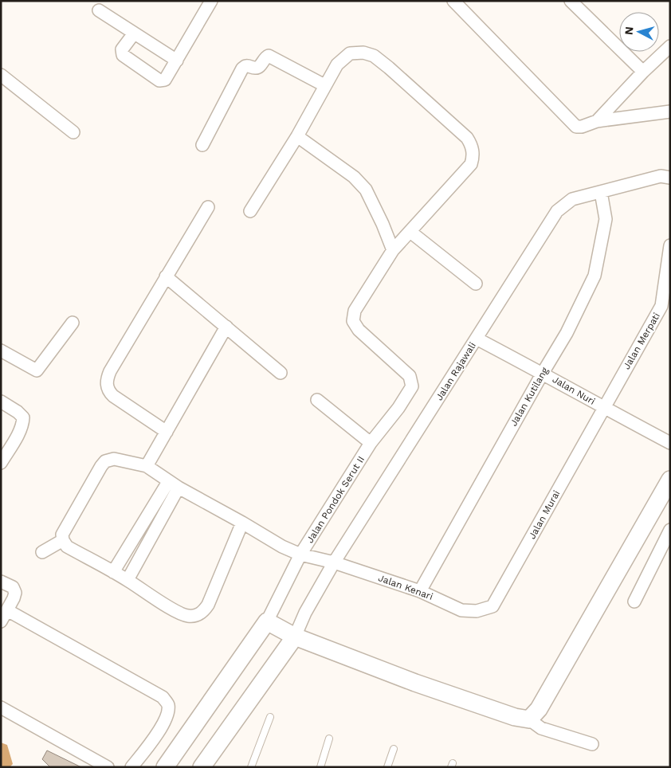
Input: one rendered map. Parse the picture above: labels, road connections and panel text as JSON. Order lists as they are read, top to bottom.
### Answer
{
  "streets": {
    "street": [
      "Jalan Merpati",
      "Jalan Rajawali",
      "Jalan Nuri",
      "Jalan Kutilang",
      "Jalan Pondok Serut II",
      "Jalan Murai",
      "Jalan Kenari"
    ]
  },
  "crossings": [
    ["Jalan Merpati", "Jalan Nuri"],
    ["Jalan Merpati", "Jalan Murai"],
    ["Jalan Rajawali", "Jalan Nuri"],
    ["Jalan Rajawali", "Jalan Kutilang"],
    ["Jalan Rajawali", "Jalan Kenari"],
    ["Jalan Nuri", "Jalan Kutilang"],
    ["Jalan Nuri", "Jalan Murai"],
    ["Jalan Kutilang", "Jalan Kenari"],
    ["Jalan Pondok Serut II", "Jalan Kenari"],
    ["Jalan Murai", "Jalan Kenari"]
  ],
  "north": "left"
}
